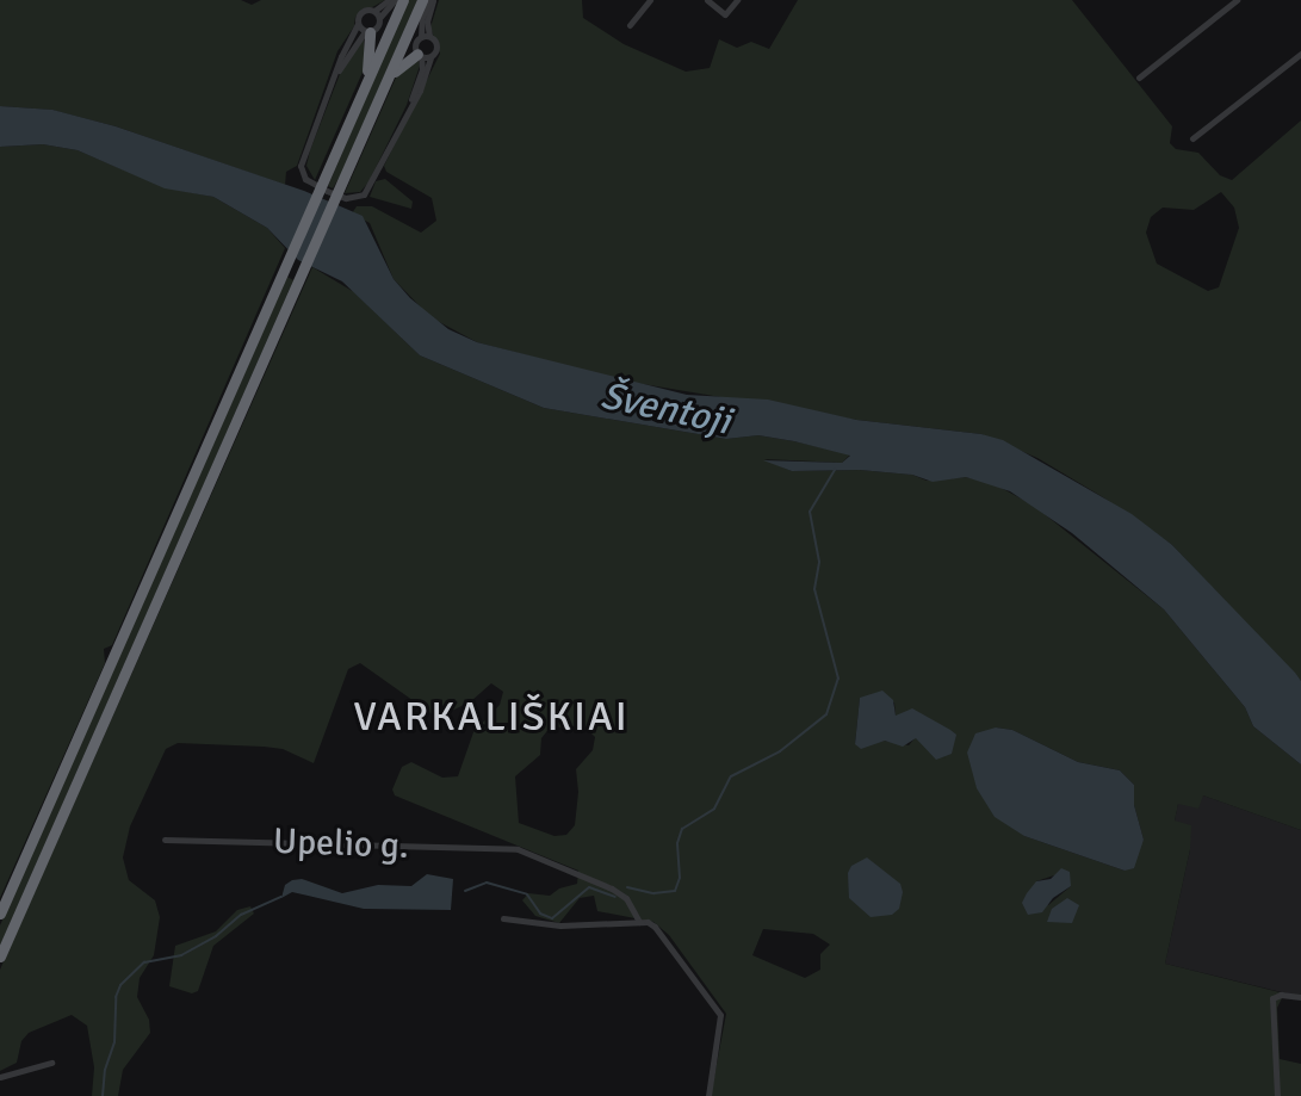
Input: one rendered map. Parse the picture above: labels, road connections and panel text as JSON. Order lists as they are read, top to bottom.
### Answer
{
  "streets": {
    "street": ["Upelio g."]
  },
  "districts": ["VARKALIŠKIAI"],
  "water": ["Šventoji"]
}
